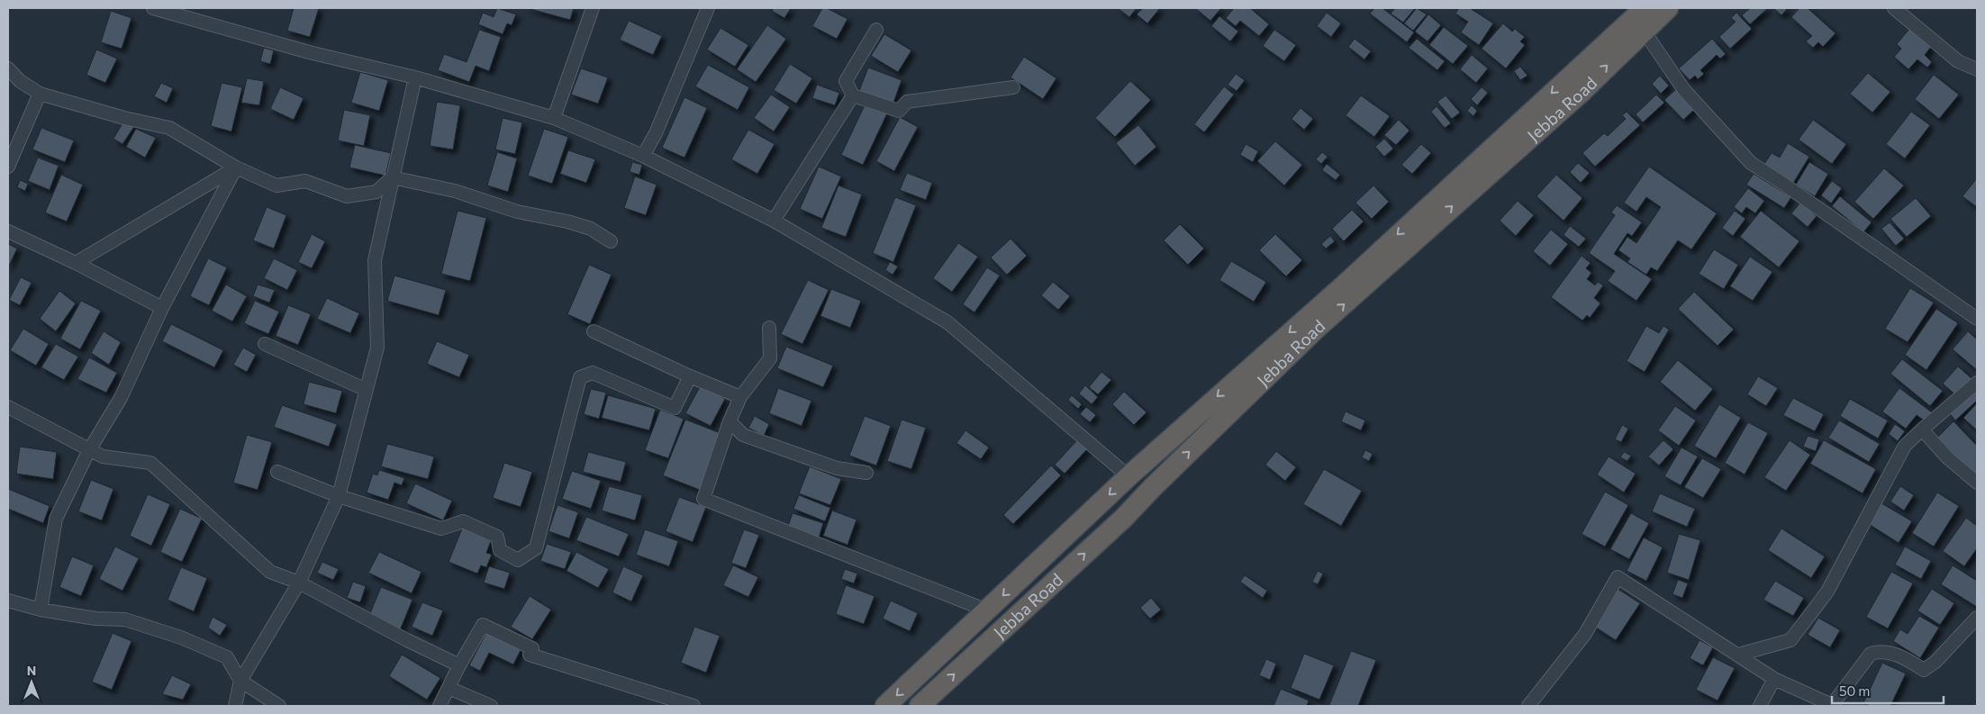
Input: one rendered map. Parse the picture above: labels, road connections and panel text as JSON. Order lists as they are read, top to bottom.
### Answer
{
  "streets": {
    "highway": ["Jebba Road"]
  },
  "scale_bar": "50 m",
  "north": "top"
}
